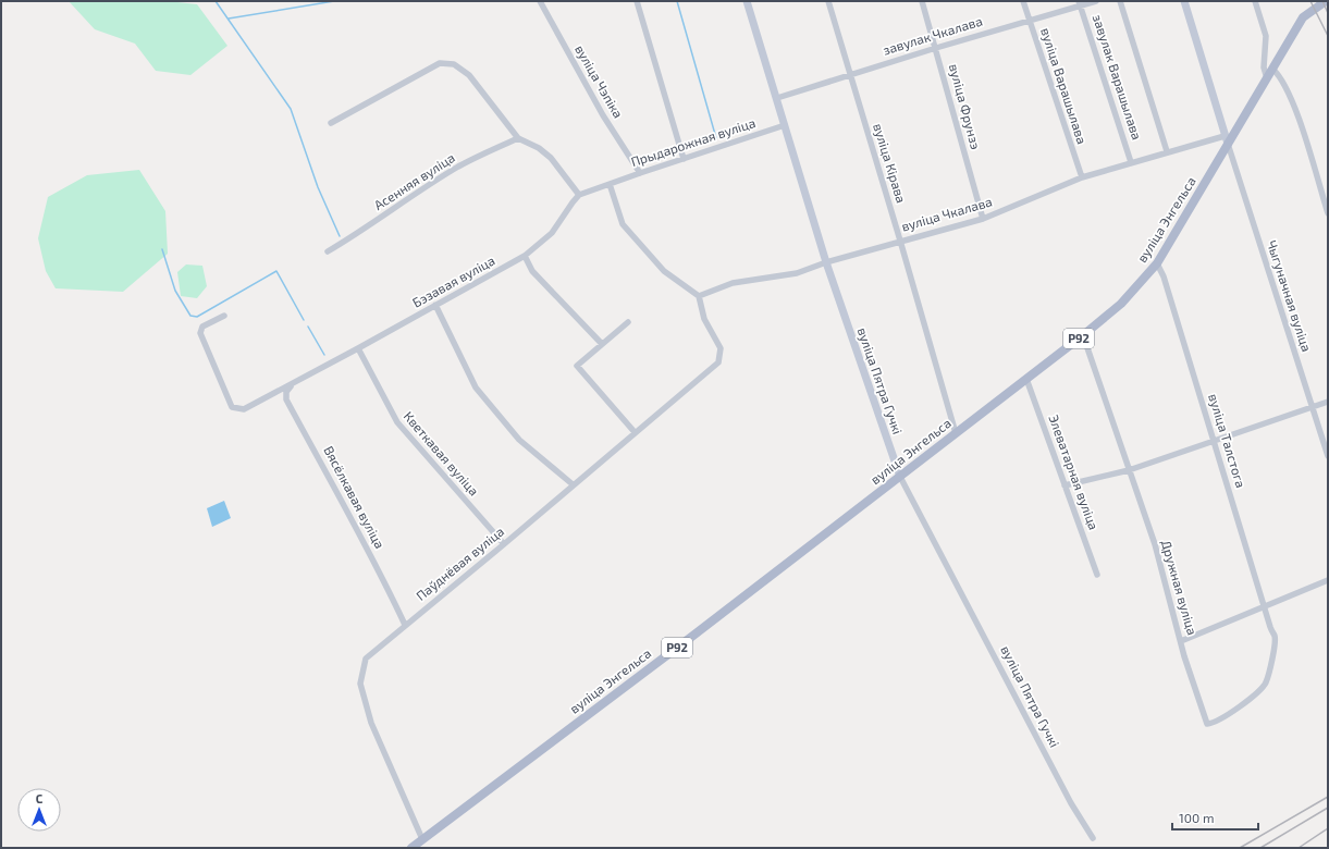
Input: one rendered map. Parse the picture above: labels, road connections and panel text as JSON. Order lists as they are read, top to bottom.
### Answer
{
  "streets": {
    "main road": ["вуліца Энгельса", "Р92"],
    "street": [
      "завулак Чкалава",
      "завулак Варашылава",
      "вуліца Чэпіка",
      "вуліца Варашылава",
      "вуліца Фрунзэ",
      "Прыдарожная вуліца",
      "вуліца Кірава",
      "Асенняя вуліца",
      "вуліца Чкалава",
      "Бэзавая вуліца",
      "Чыгуначная вуліца",
      "вуліца Пятра Гучкі",
      "вуліца Талстога",
      "Кветкавая вуліца",
      "Элеватарная вуліца",
      "Вясёлкавая вуліца",
      "Паўднёвая вуліца",
      "Дружная вуліца"
    ]
  },
  "crossings": [
    ["завулак Чкалава", "завулак Варашылава"],
    ["завулак Чкалава", "вуліца Варашылава"],
    ["завулак Чкалава", "вуліца Фрунзэ"],
    ["завулак Чкалава", "вуліца Кірава"],
    ["завулак Чкалава", "вуліца Пятра Гучкі"],
    ["завулак Варашылава", "вуліца Чкалава"],
    ["вуліца Чэпіка", "Прыдарожная вуліца"],
    ["вуліца Варашылава", "вуліца Чкалава"],
    ["вуліца Фрунзэ", "вуліца Чкалава"],
    ["Прыдарожная вуліца", "вуліца Пятра Гучкі"],
    ["вуліца Кірава", "вуліца Чкалава"],
    ["вуліца Кірава", "вуліца Энгельса"],
    ["вуліца Чкалава", "вуліца Энгельса"],
    ["вуліца Чкалава", "Чыгуначная вуліца"],
    ["вуліца Чкалава", "вуліца Пятра Гучкі"],
    ["вуліца Чкалава", "Паўднёвая вуліца"],
    ["вуліца Энгельса", "Чыгуначная вуліца"],
    ["вуліца Энгельса", "Р92"],
    ["вуліца Энгельса", "вуліца Пятра Гучкі"],
    ["вуліца Энгельса", "вуліца Талстога"],
    ["вуліца Энгельса", "Элеватарная вуліца"],
    ["вуліца Энгельса", "Паўднёвая вуліца"],
    ["вуліца Энгельса", "Дружная вуліца"],
    ["Бэзавая вуліца", "Кветкавая вуліца"],
    ["Бэзавая вуліца", "Вясёлкавая вуліца"],
    ["Р92", "Паўднёвая вуліца"],
    ["вуліца Талстога", "Дружная вуліца"],
    ["Кветкавая вуліца", "Паўднёвая вуліца"],
    ["Вясёлкавая вуліца", "Паўднёвая вуліца"]
  ],
  "scale_bar": "100 m",
  "north": "top"
}
